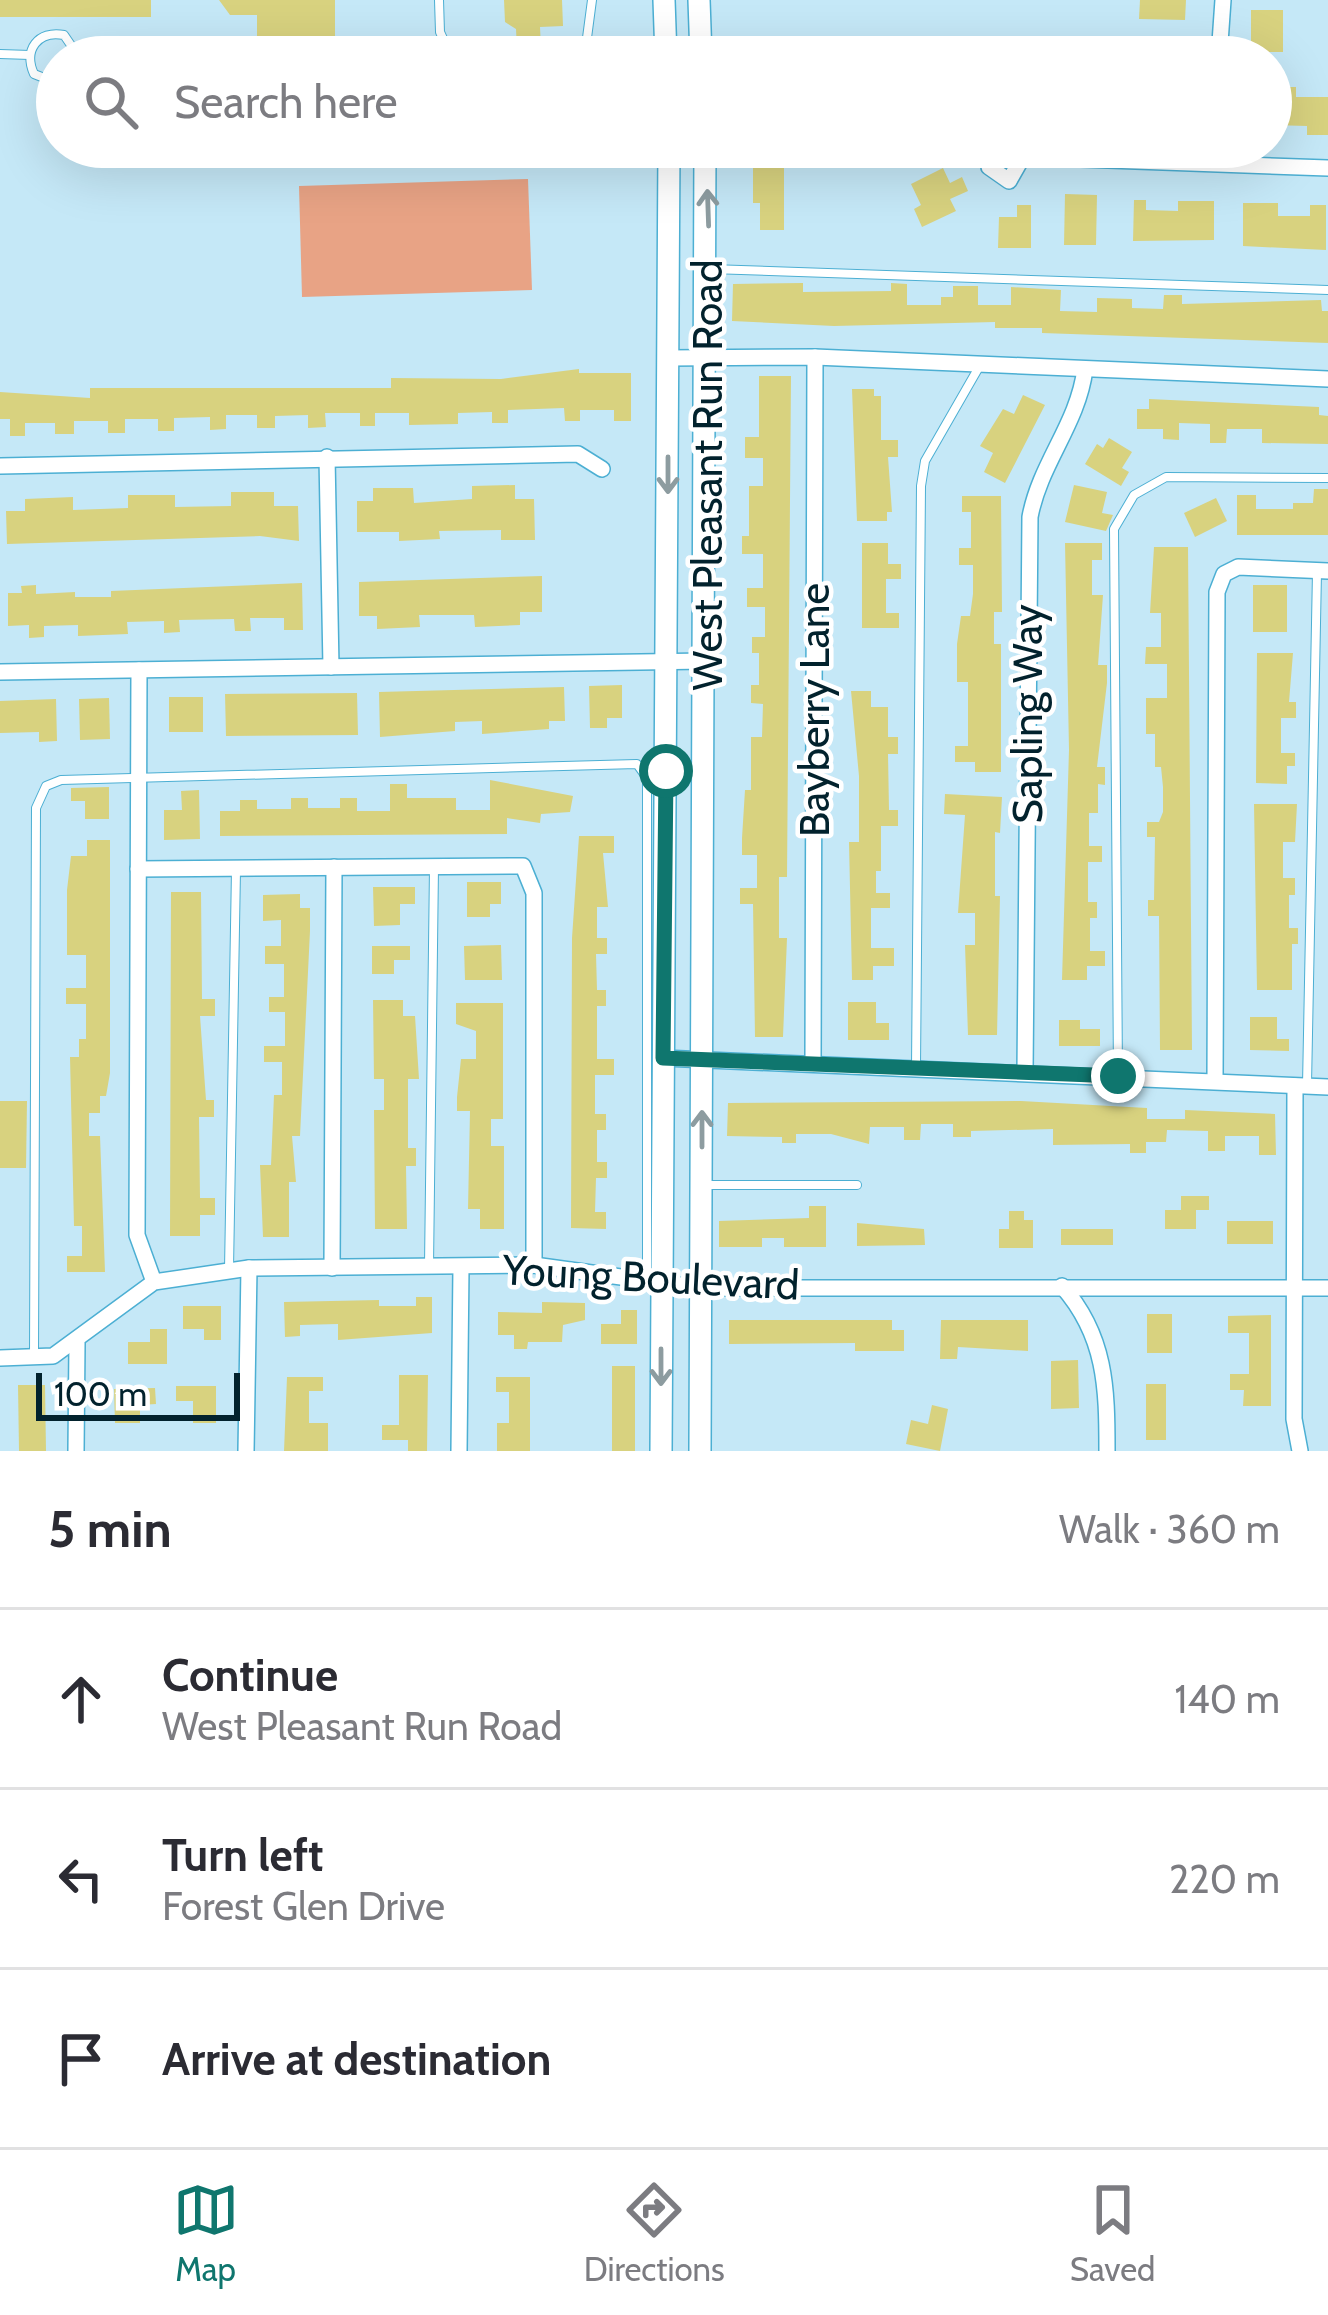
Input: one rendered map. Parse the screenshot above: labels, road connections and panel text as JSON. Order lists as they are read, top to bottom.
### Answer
{
  "streets": {
    "main road": ["West Pleasant Run Road"],
    "street": ["Bayberry Lane", "Sapling Way", "Young Boulevard"]
  },
  "crossings": [
    ["West Pleasant Run Road", "Young Boulevard"]
  ],
  "scale_bar": "100 m",
  "page": {
    "search": "Search here",
    "scale": "100 m",
    "heading": ["5 min", "Walk · 360 m"],
    "list": [
      ["Continue", "West Pleasant Run Road", "140 m"],
      ["Turn left", "Forest Glen Drive", "220 m"],
      "Arrive at destination"
    ],
    "nav": ["Map", "Directions", "Saved"]
  }
}
